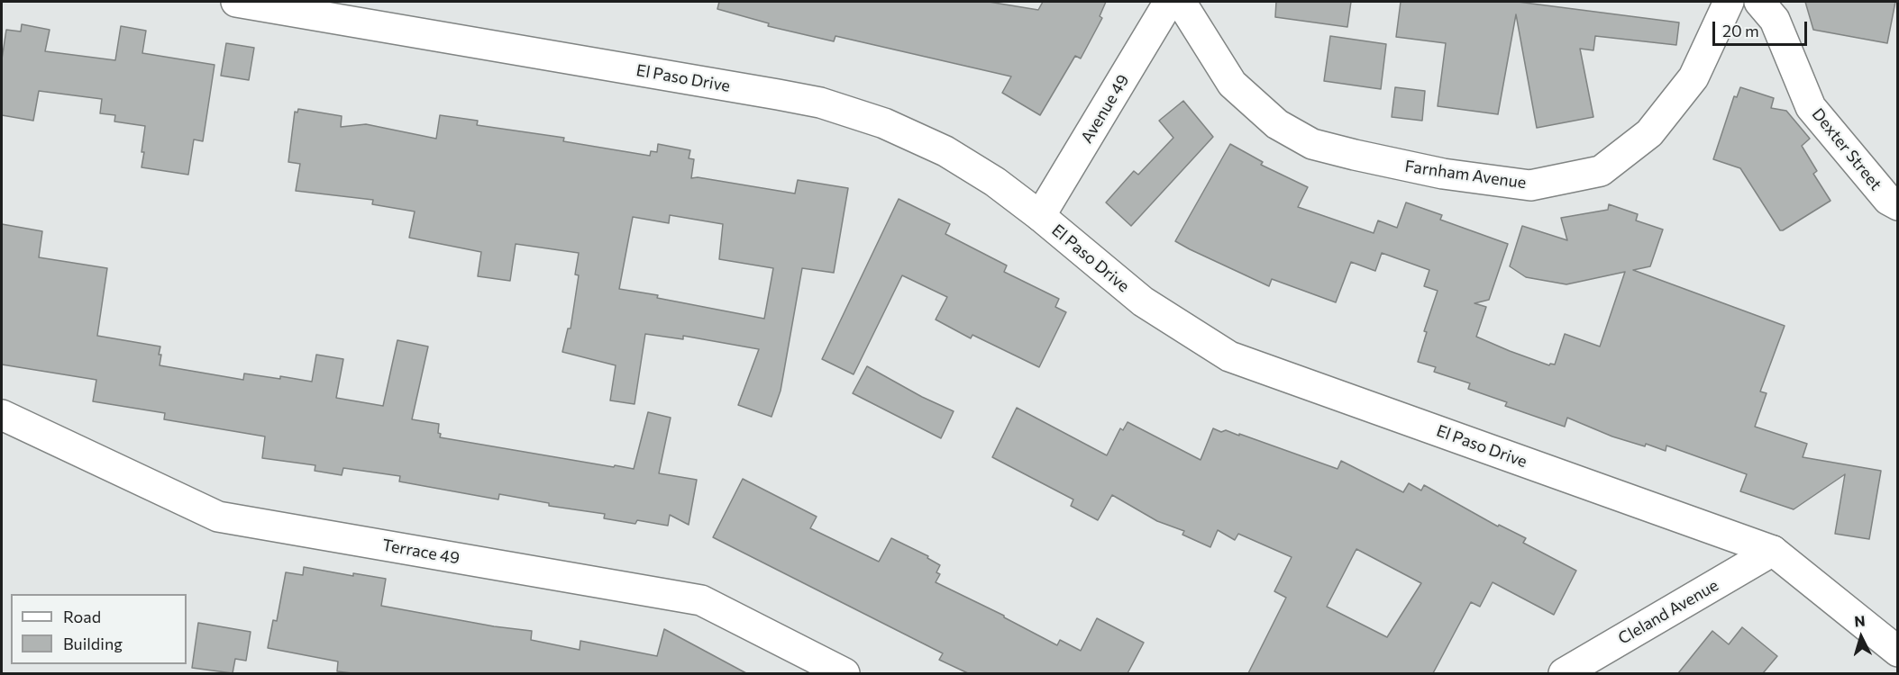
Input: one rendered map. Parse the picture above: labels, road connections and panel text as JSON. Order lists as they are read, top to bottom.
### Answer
{
  "streets": {
    "street": [
      "El Paso Drive",
      "Avenue 49",
      "Dexter Street",
      "Farnham Avenue",
      "Terrace 49",
      "Cleland Avenue"
    ]
  },
  "crossings": [
    ["El Paso Drive", "Avenue 49"],
    ["El Paso Drive", "Cleland Avenue"]
  ],
  "legend": ["Road", "Building"],
  "scale_bar": "20 m",
  "north": "top"
}
